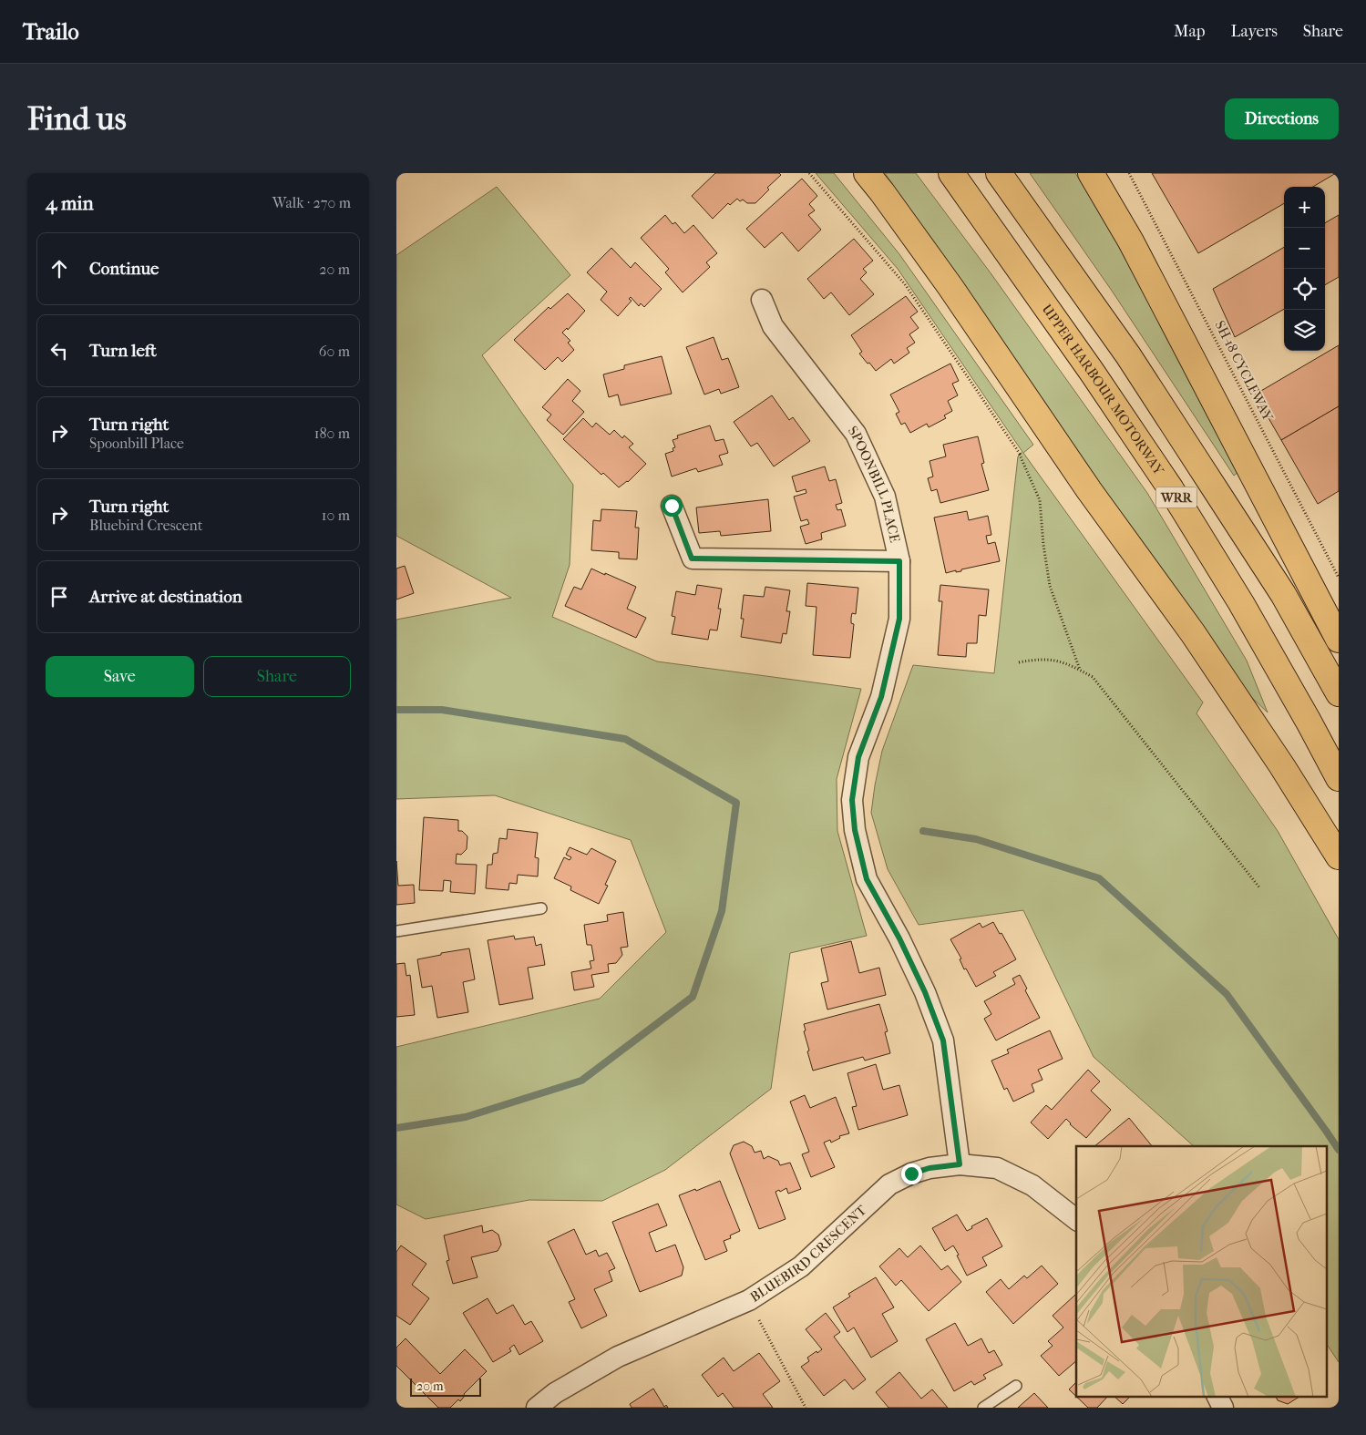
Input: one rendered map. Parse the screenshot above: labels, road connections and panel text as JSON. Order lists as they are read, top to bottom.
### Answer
{
  "streets": {
    "highway": ["UPPER HARBOUR MOTORWAY", "WRR"],
    "street": ["SPOONBILL PLACE", "BLUEBIRD CRESCENT"],
    "path": ["SH-18 CYCLEWAY"]
  },
  "crossings": [
    ["SPOONBILL PLACE", "BLUEBIRD CRESCENT"]
  ],
  "scale_bar": "20 m",
  "page": {
    "header": "Trailo",
    "nav": ["Map", "Layers", "Share"],
    "buttons": [
      "Directions",
      ["Save", "Share"]
    ],
    "title": "Find us",
    "heading": ["4 min", "Walk · 270 m"],
    "map_buttons": ["+", "−"],
    "list": [
      ["Continue", "20 m"],
      ["Turn left", "60 m"],
      ["Turn right", "Spoonbill Place", "180 m"],
      ["Turn right", "Bluebird Crescent", "10 m"],
      "Arrive at destination"
    ],
    "scale": "20 m"
  }
}
